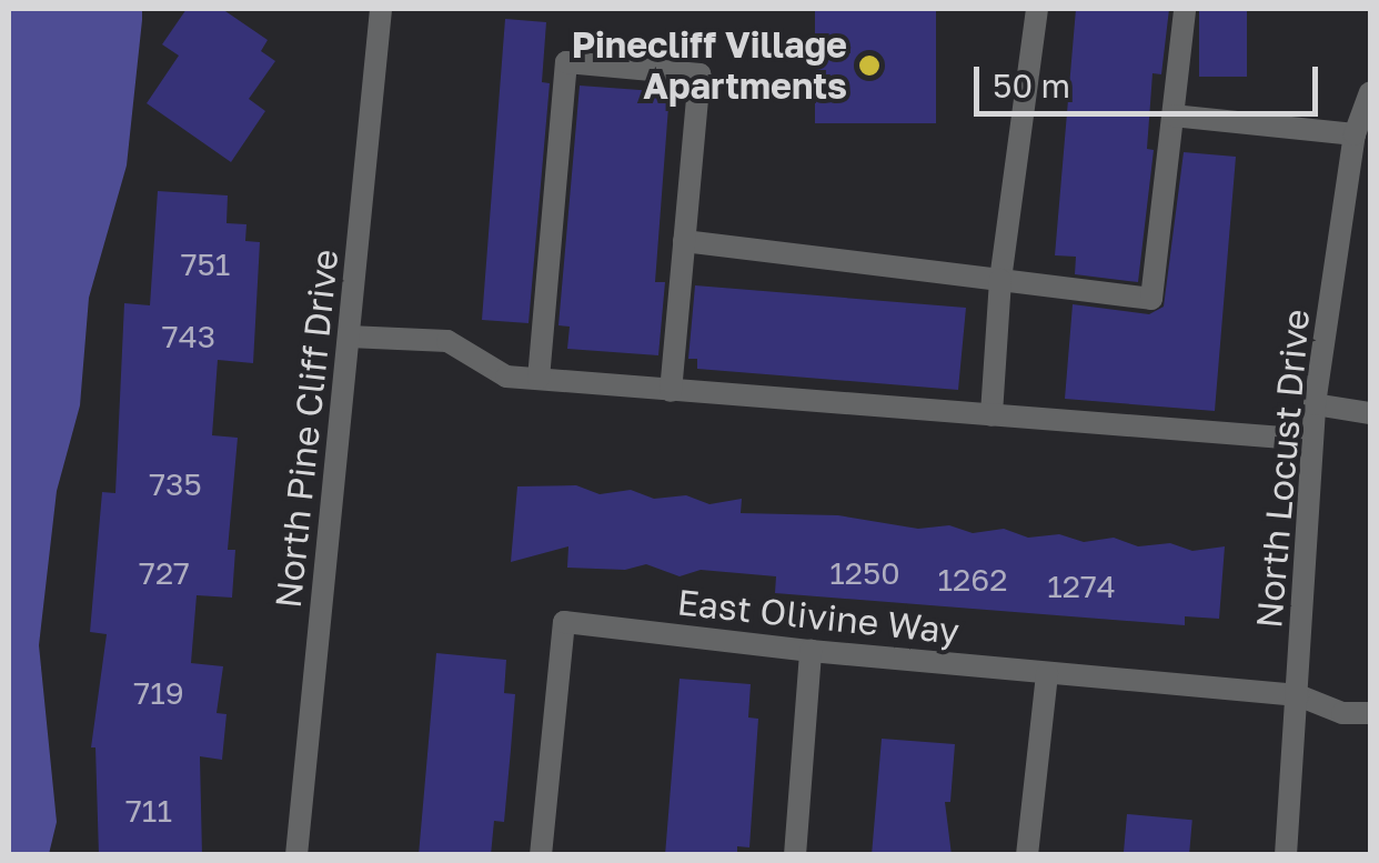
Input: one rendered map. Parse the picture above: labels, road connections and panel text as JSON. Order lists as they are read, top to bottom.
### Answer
{
  "streets": {
    "street": ["North Pine Cliff Drive", "North Locust Drive", "East Olivine Way"]
  },
  "crossings": [
    ["North Locust Drive", "East Olivine Way"]
  ],
  "places": ["Pinecliff Village Apartments"],
  "house_numbers": [
    "751",
    "743",
    "735",
    "727",
    "1250",
    "1262",
    "1274",
    "719",
    "711"
  ],
  "scale_bar": "50 m"
}
